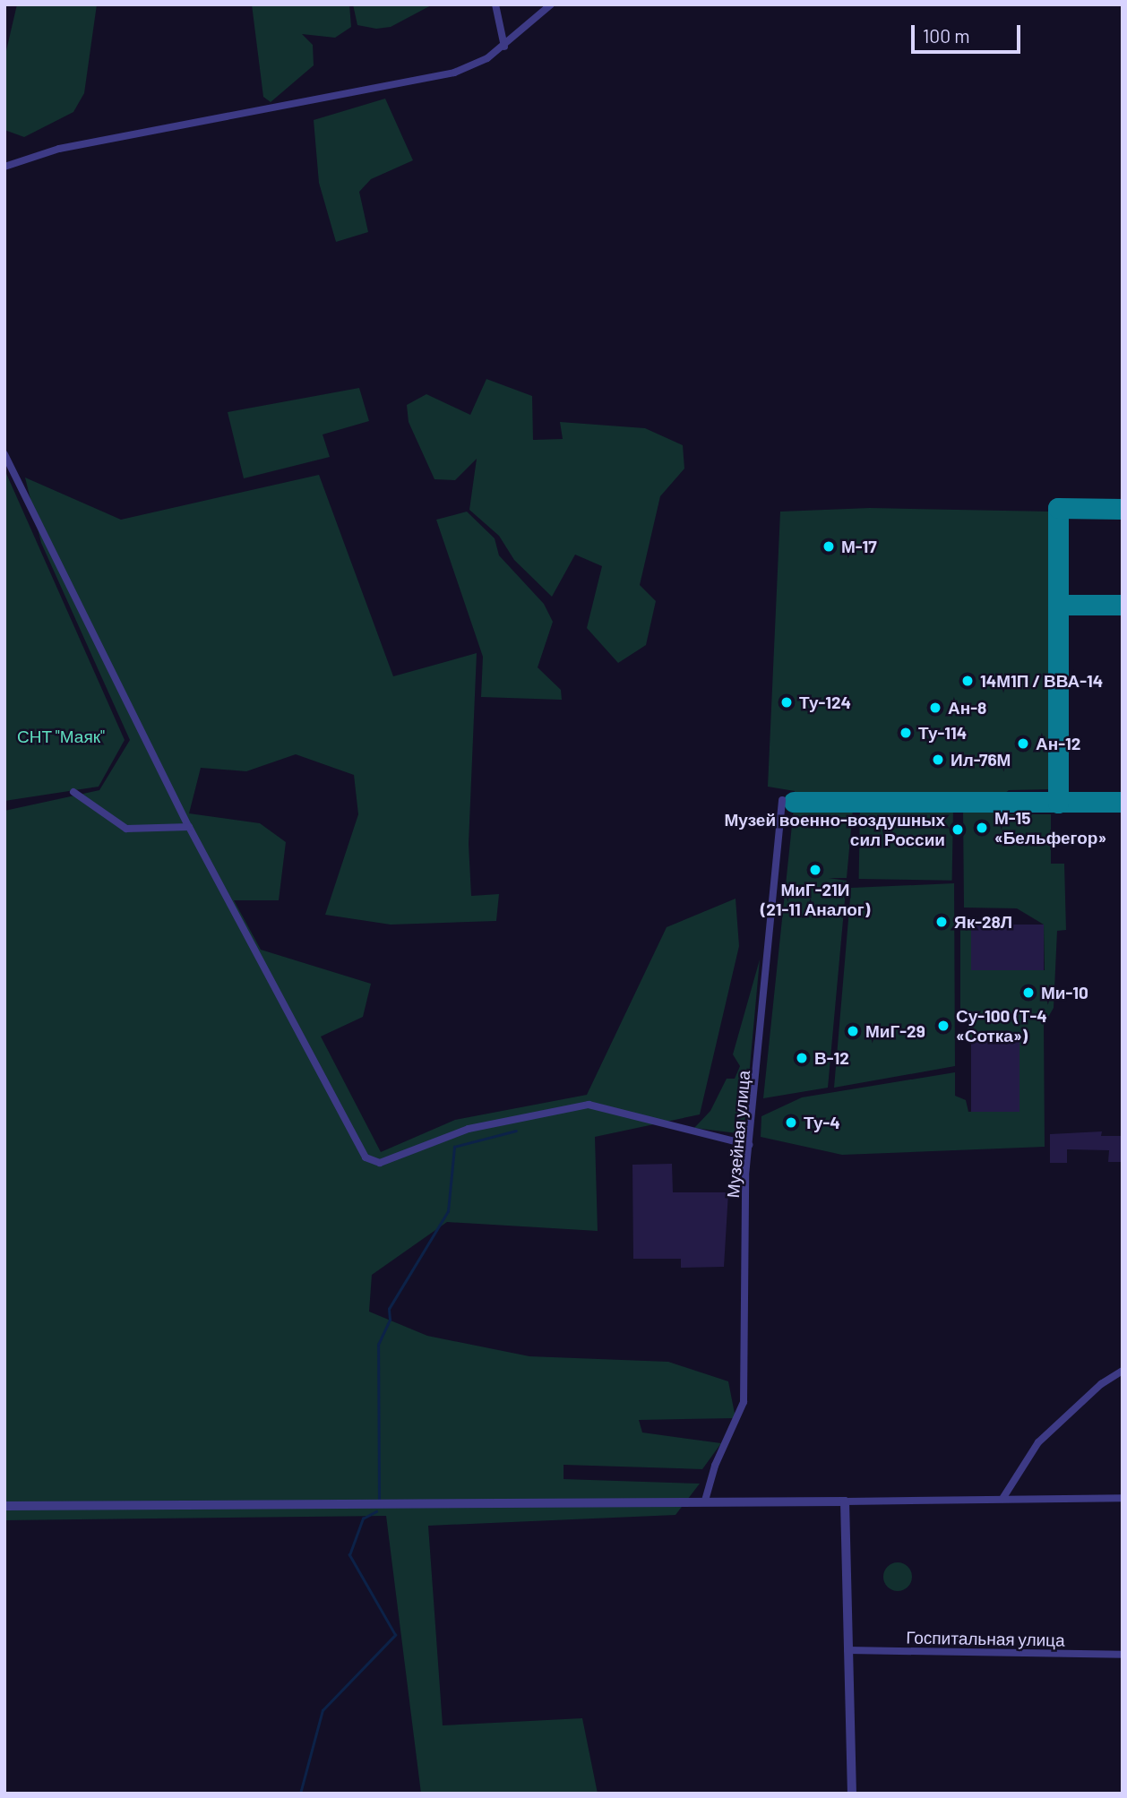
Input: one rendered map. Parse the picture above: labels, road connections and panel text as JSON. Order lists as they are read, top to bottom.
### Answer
{
  "streets": {
    "street": ["Музейная улица", "Госпитальная улица"]
  },
  "parks": ["СНТ \"Маяк\""],
  "places": [
    "М-17",
    "14М1П / ВВА-14",
    "Ту-124",
    "Ан-8",
    "Ту-114",
    "Ан-12",
    "Ил-76М",
    "М-15 «Бельфегор»",
    "Музей военно-воздушных сил России",
    "МиГ-21И (21-11 Аналог)",
    "Як-28Л",
    "Ми-10",
    "Су-100 (Т-4 «Сотка»)",
    "МиГ-29",
    "В-12",
    "Ту-4"
  ],
  "scale_bar": "100 m"
}
